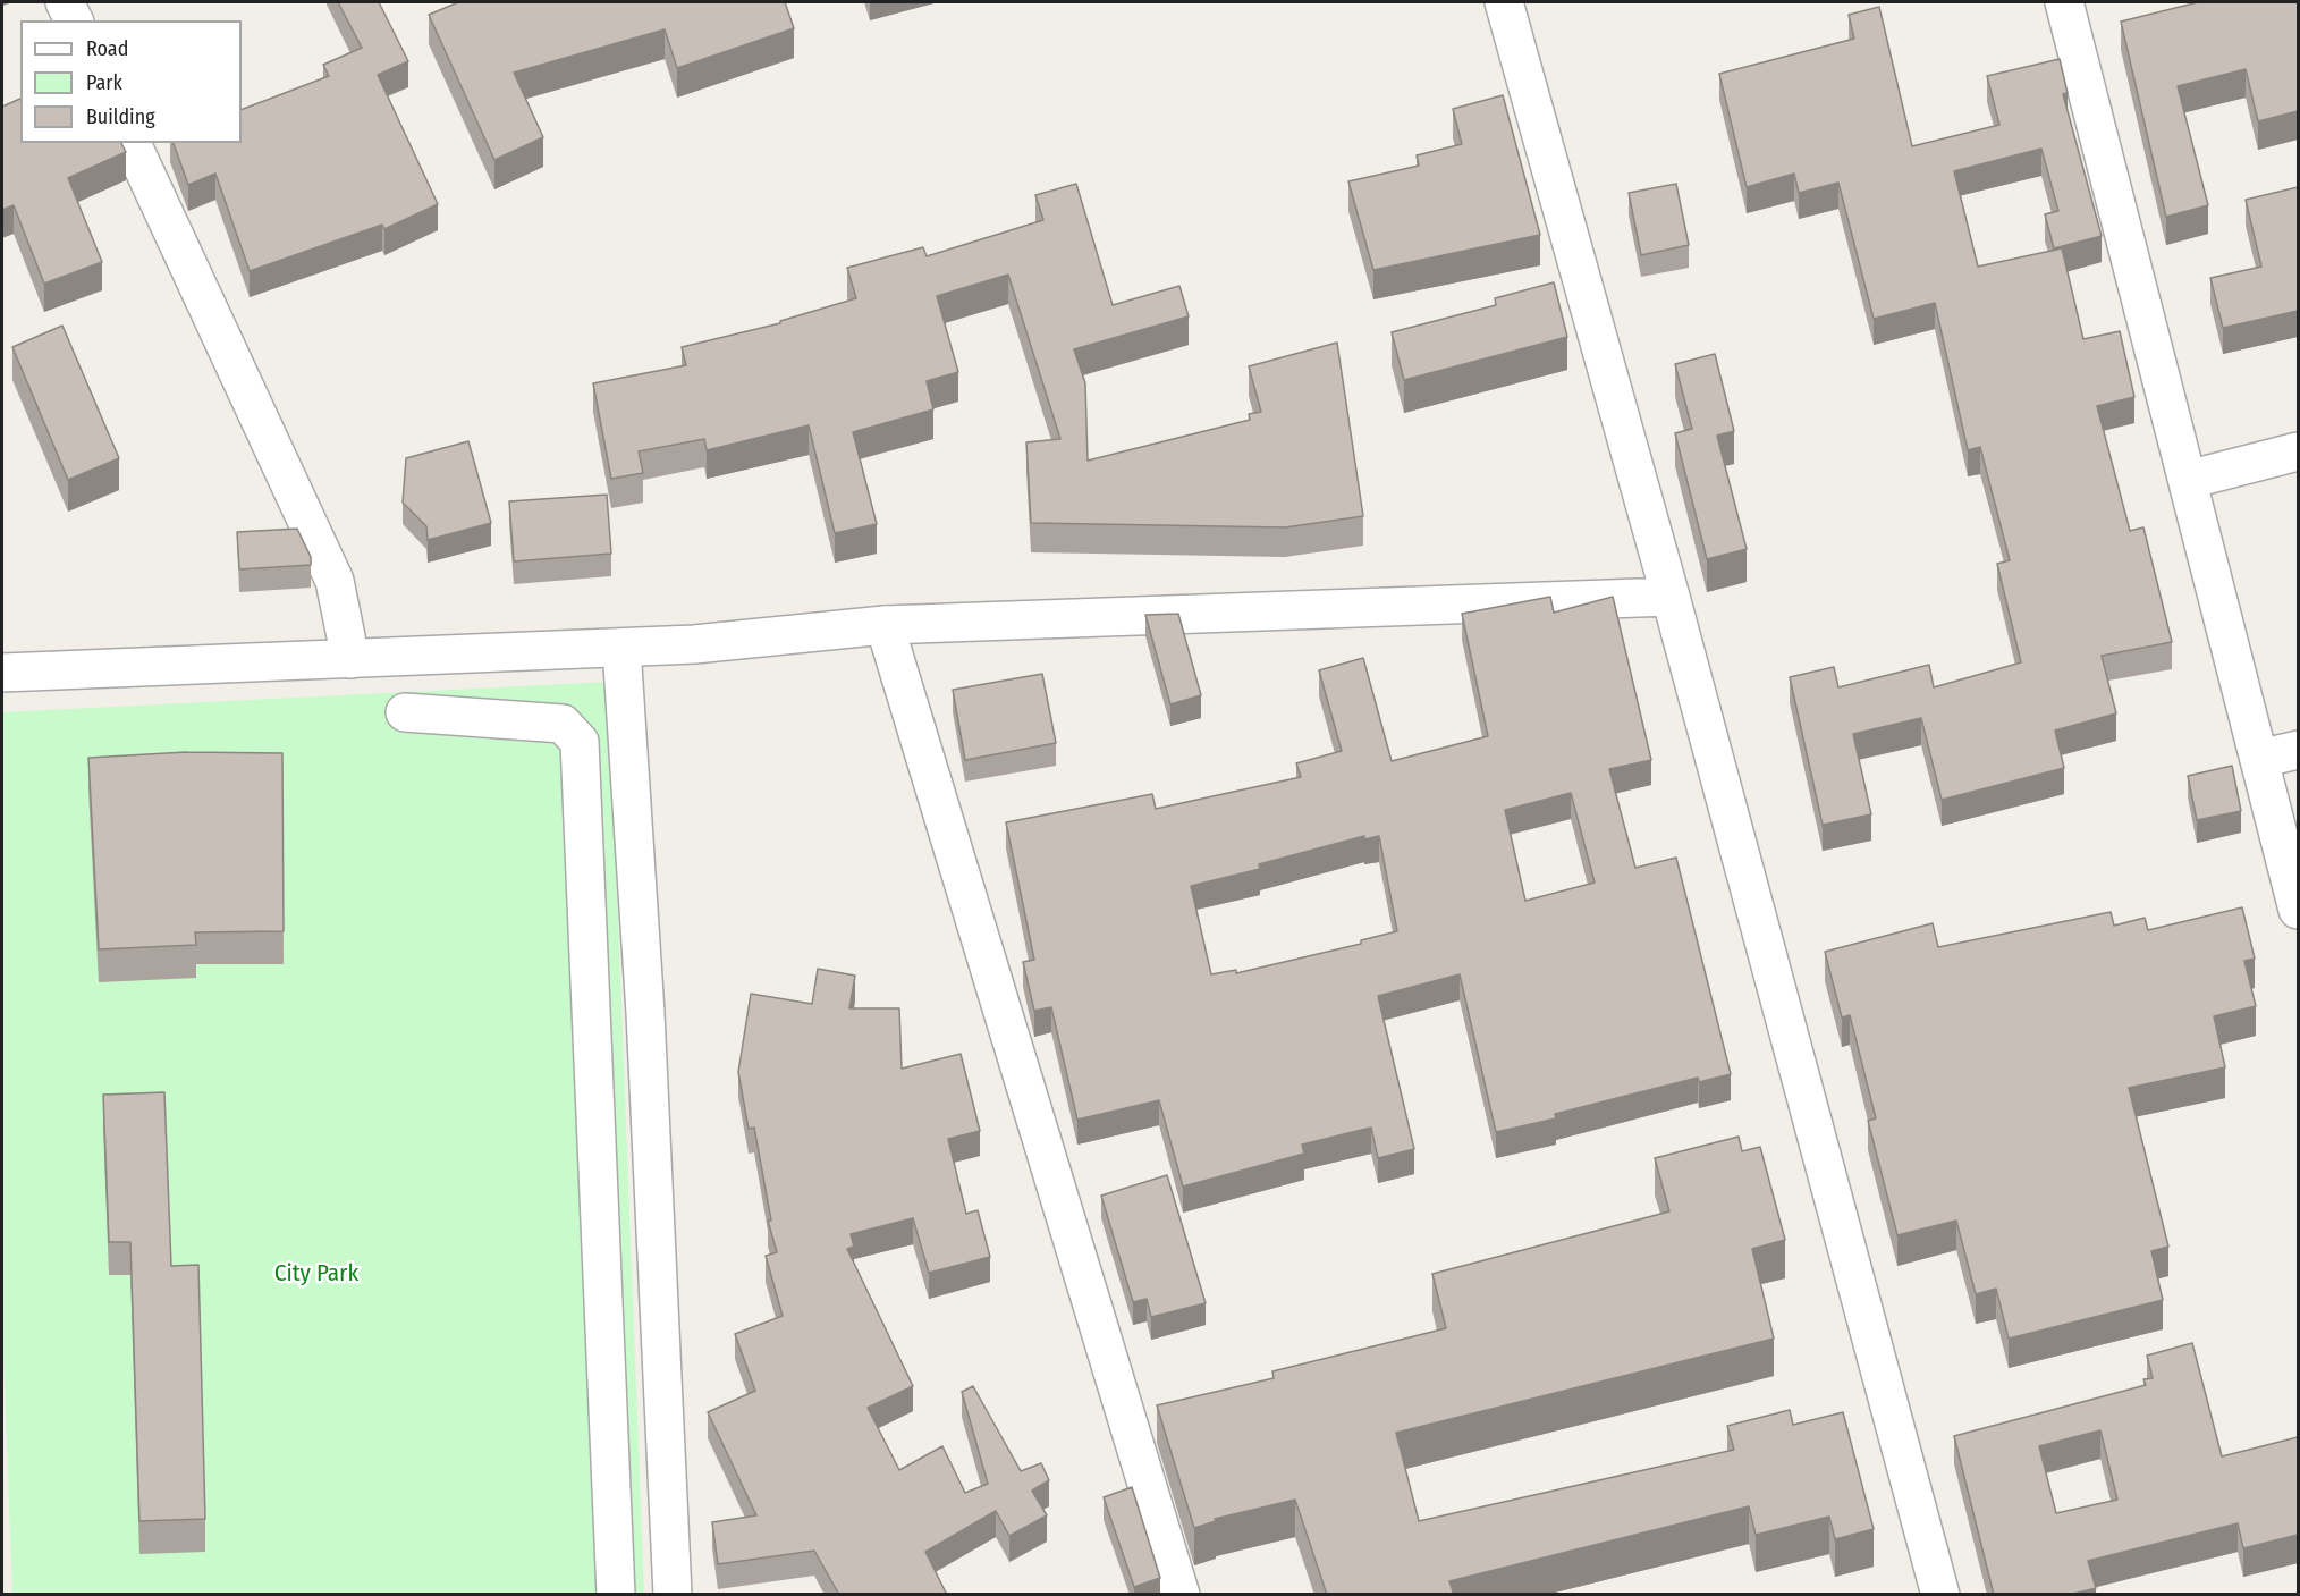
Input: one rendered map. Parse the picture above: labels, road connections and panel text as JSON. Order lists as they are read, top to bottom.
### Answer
{
  "parks": ["City Park"],
  "legend": ["Road", "Park", "Building"]
}
